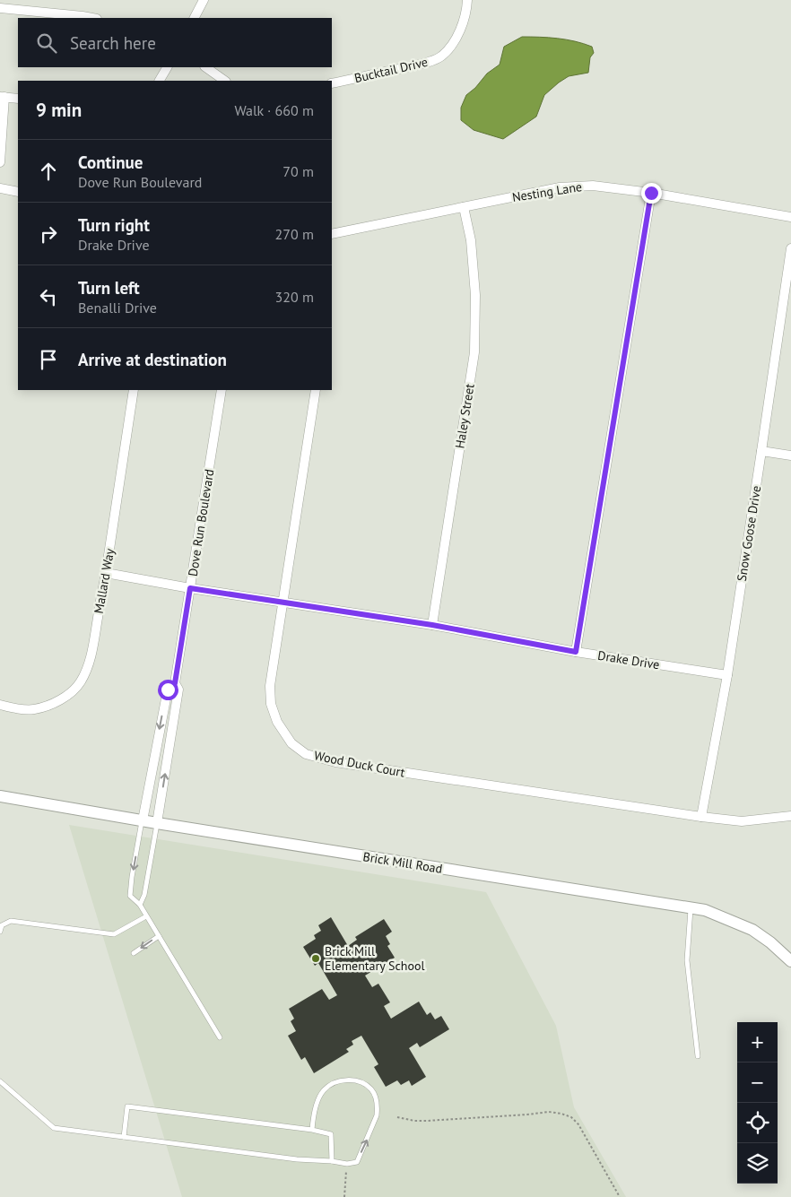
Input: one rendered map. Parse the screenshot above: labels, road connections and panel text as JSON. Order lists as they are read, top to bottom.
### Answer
{
  "streets": {
    "street": [
      "Bucktail Drive",
      "Nesting Lane",
      "Haley Street",
      "Dove Run Boulevard",
      "Snow Goose Drive",
      "Mallard Way",
      "Drake Drive",
      "Wood Duck Court",
      "Brick Mill Road"
    ]
  },
  "crossings": [
    ["Nesting Lane", "Haley Street"],
    ["Haley Street", "Drake Drive"],
    ["Dove Run Boulevard", "Drake Drive"],
    ["Dove Run Boulevard", "Brick Mill Road"],
    ["Snow Goose Drive", "Drake Drive"],
    ["Snow Goose Drive", "Wood Duck Court"],
    ["Mallard Way", "Drake Drive"],
    ["Drake Drive", "Wood Duck Court"]
  ],
  "places": ["Brick Mill Elementary School"],
  "page": {
    "search": "Search here",
    "heading": ["9 min", "Walk · 660 m"],
    "list": [
      ["Continue", "Dove Run Boulevard", "70 m"],
      ["Turn right", "Drake Drive", "270 m"],
      ["Turn left", "Benalli Drive", "320 m"],
      "Arrive at destination"
    ],
    "map_buttons": ["+", "−"]
  }
}
